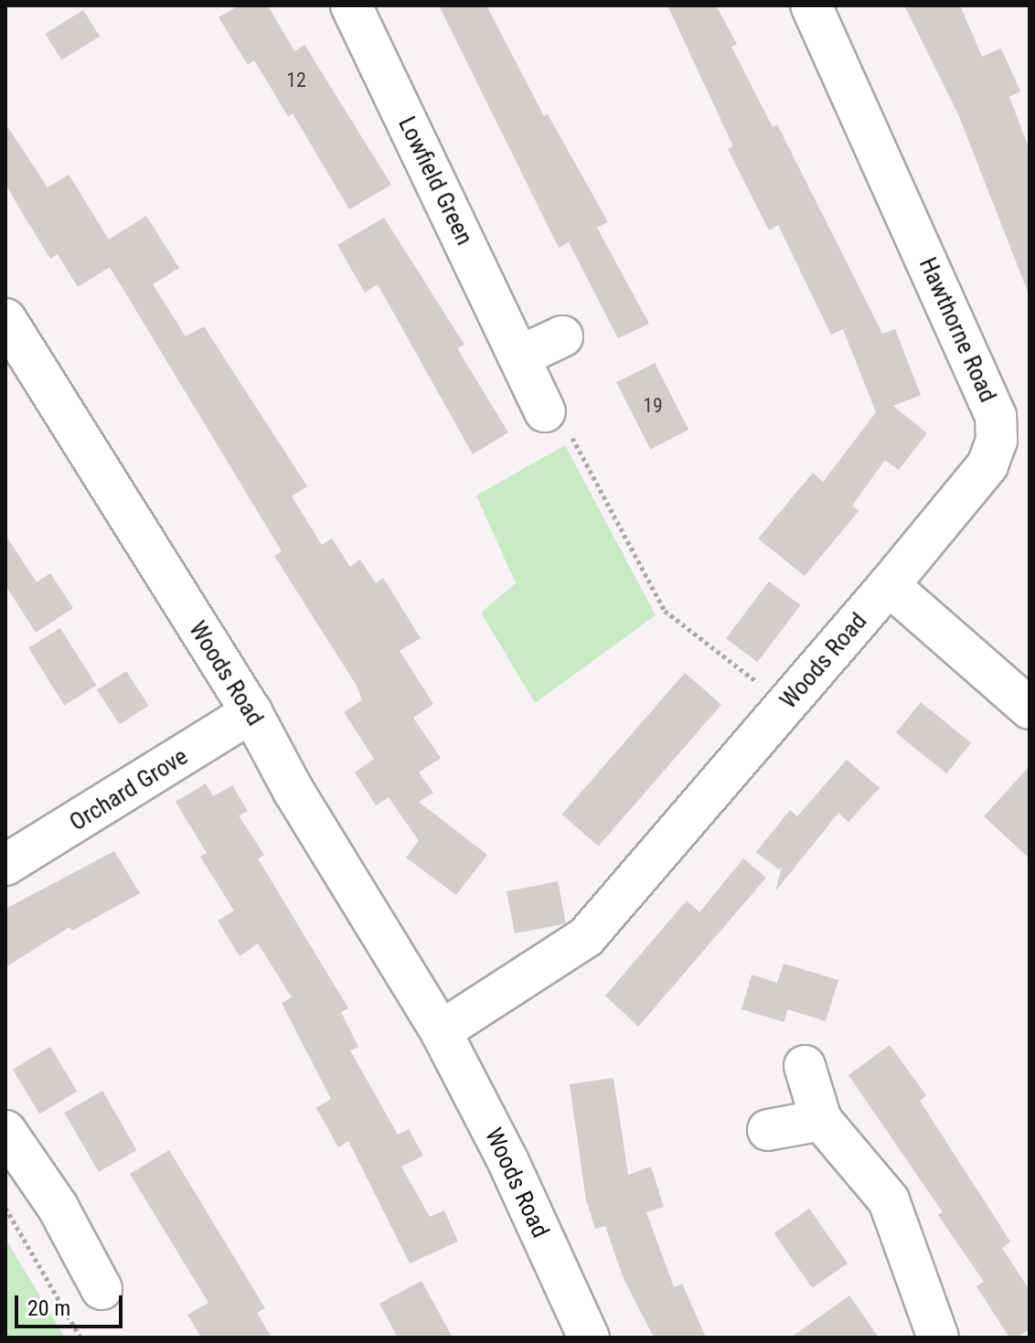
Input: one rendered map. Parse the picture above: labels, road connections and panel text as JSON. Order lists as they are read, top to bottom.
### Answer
{
  "streets": {
    "street": [
      "Lowfield Green",
      "Hawthorne Road",
      "Woods Road",
      "Orchard Grove"
    ]
  },
  "crossings": [
    ["Hawthorne Road", "Woods Road"],
    ["Woods Road", "Orchard Grove"]
  ],
  "house_numbers": ["12", "19"],
  "scale_bar": "20 m"
}
